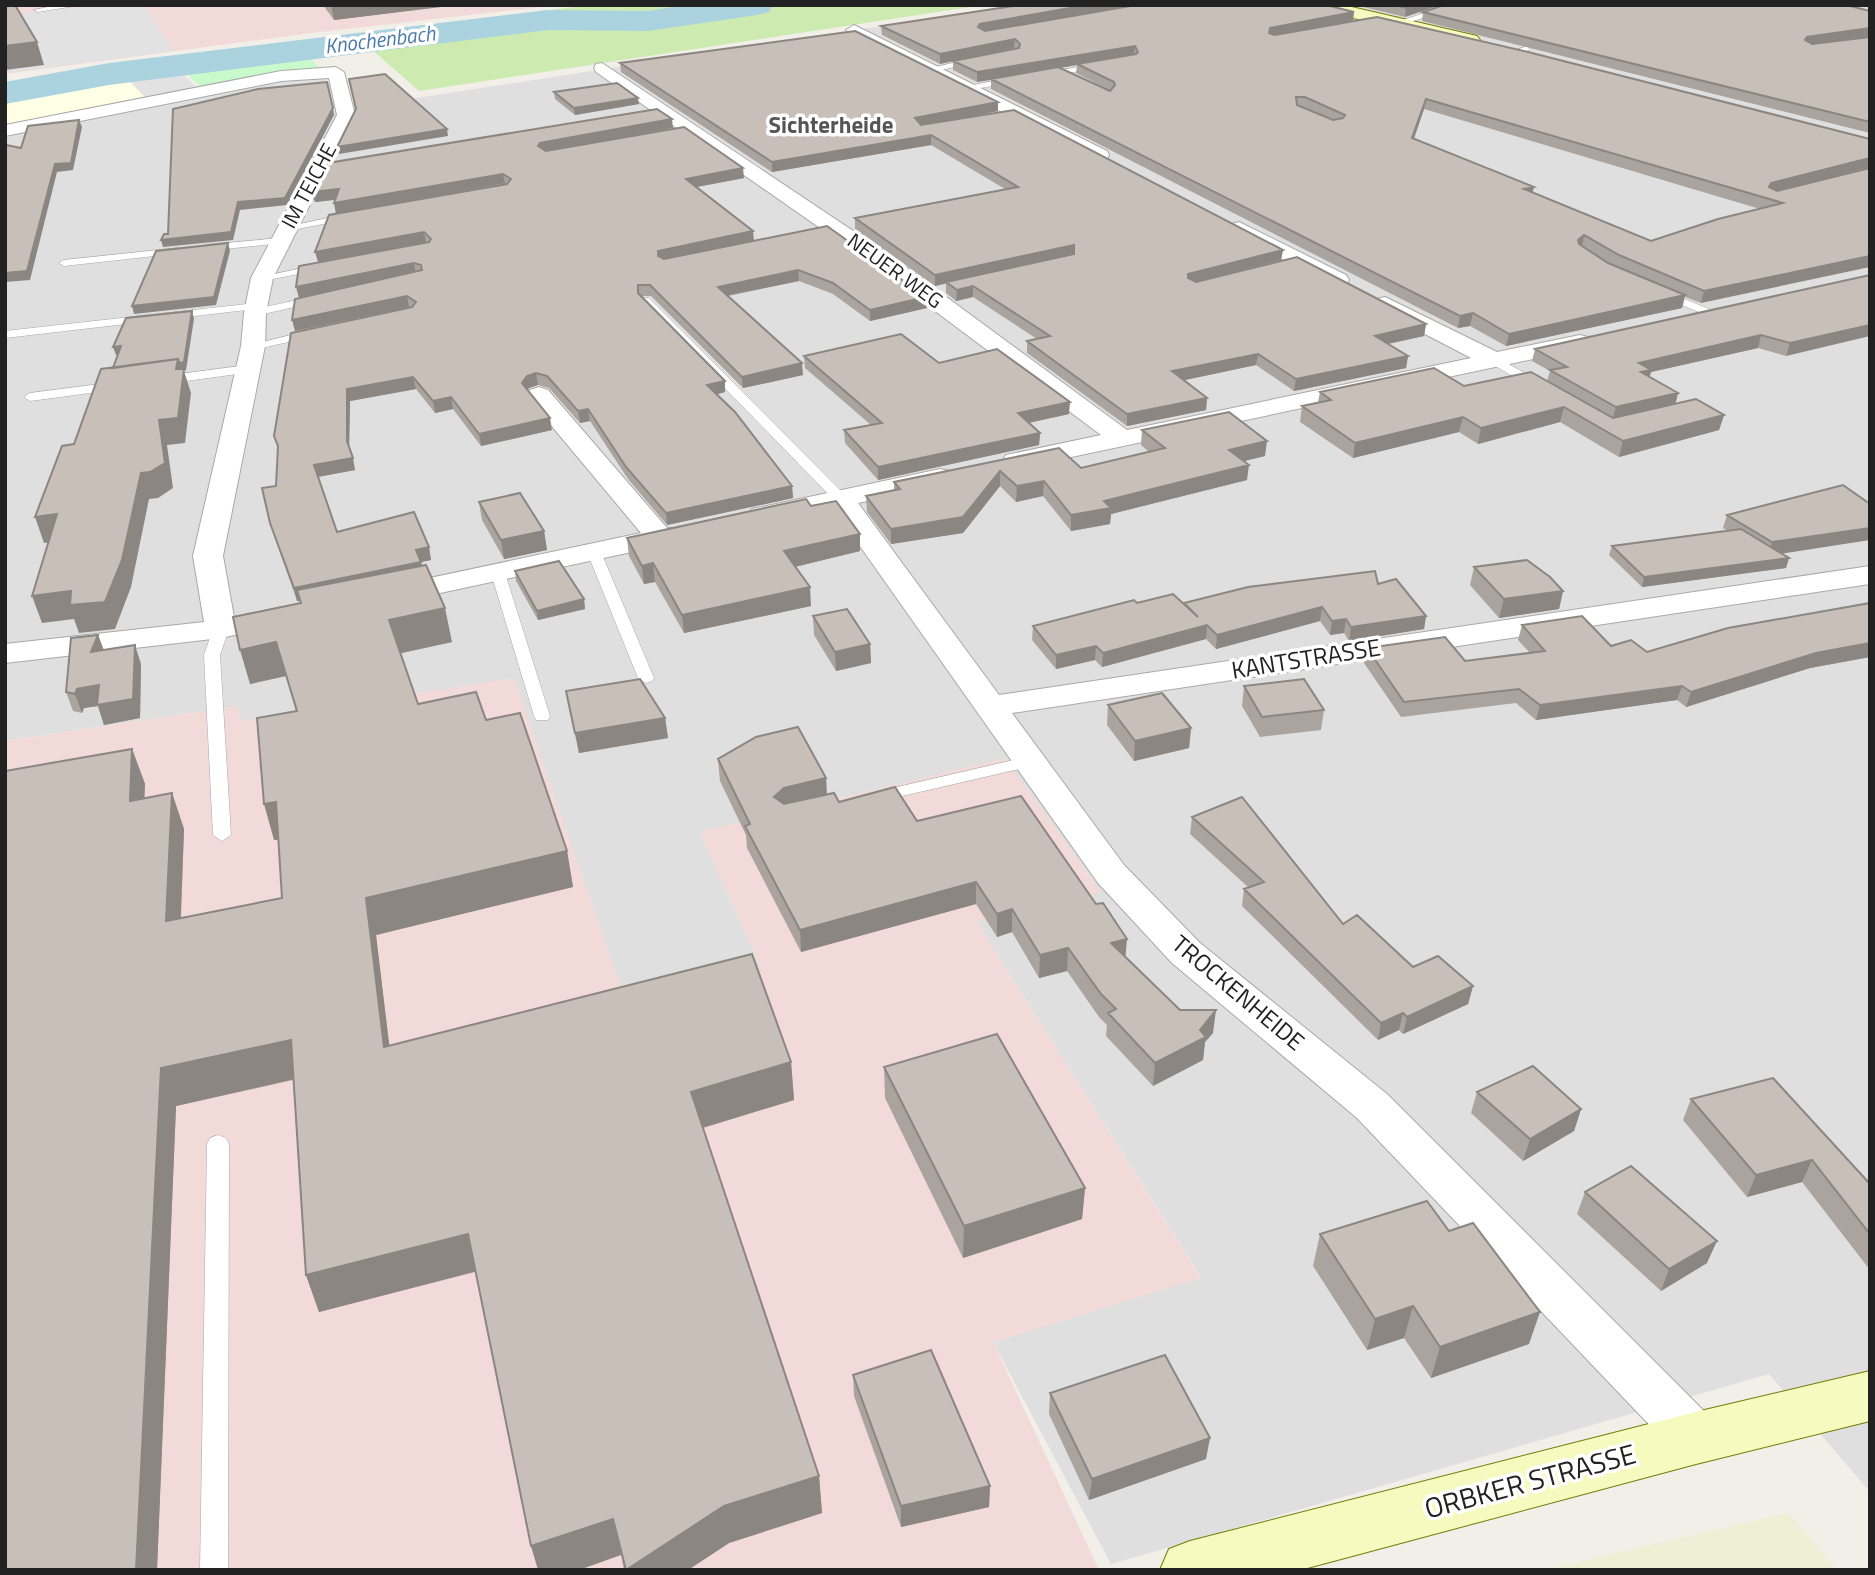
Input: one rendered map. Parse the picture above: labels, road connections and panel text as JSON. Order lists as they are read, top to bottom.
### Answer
{
  "streets": {
    "street": [
      "IM TEICHE",
      "NEUER WEG",
      "KANTSTRASSE",
      "TROCKENHEIDE",
      "ORBKER STRASSE"
    ]
  },
  "crossings": [
    ["KANTSTRASSE", "TROCKENHEIDE"],
    ["TROCKENHEIDE", "ORBKER STRASSE"]
  ],
  "districts": ["Sichterheide"],
  "water": ["Knochenbach"]
}
